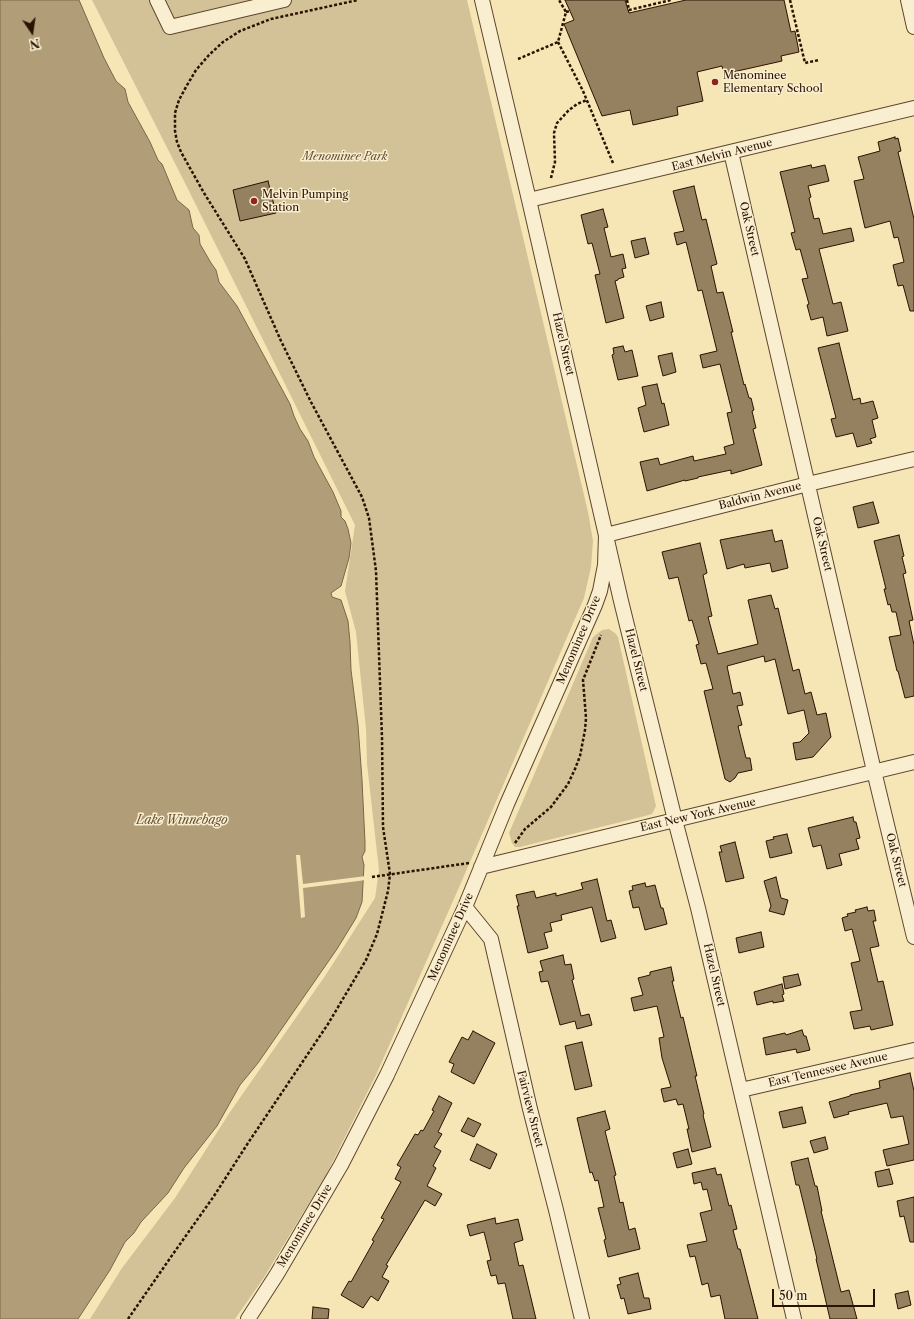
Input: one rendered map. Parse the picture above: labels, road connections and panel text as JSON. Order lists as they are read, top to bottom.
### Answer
{
  "streets": {
    "street": [
      "East Melvin Avenue",
      "Oak Street",
      "Hazel Street",
      "Baldwin Avenue",
      "Menominee Drive",
      "East New York Avenue",
      "East Tennessee Avenue",
      "Fairview Street"
    ]
  },
  "crossings": [
    ["East Melvin Avenue", "Oak Street"],
    ["East Melvin Avenue", "Hazel Street"],
    ["Oak Street", "Baldwin Avenue"],
    ["Oak Street", "East New York Avenue"],
    ["Hazel Street", "Baldwin Avenue"],
    ["Hazel Street", "Menominee Drive"],
    ["Hazel Street", "East New York Avenue"],
    ["Hazel Street", "East Tennessee Avenue"],
    ["Baldwin Avenue", "Menominee Drive"],
    ["Menominee Drive", "East New York Avenue"],
    ["Menominee Drive", "Fairview Street"]
  ],
  "water": ["Lake Winnebago"],
  "parks": ["Menominee Park"],
  "places": ["Menominee Elementary School", "Melvin Pumping Station"],
  "scale_bar": "50 m",
  "north": "bottom"
}
